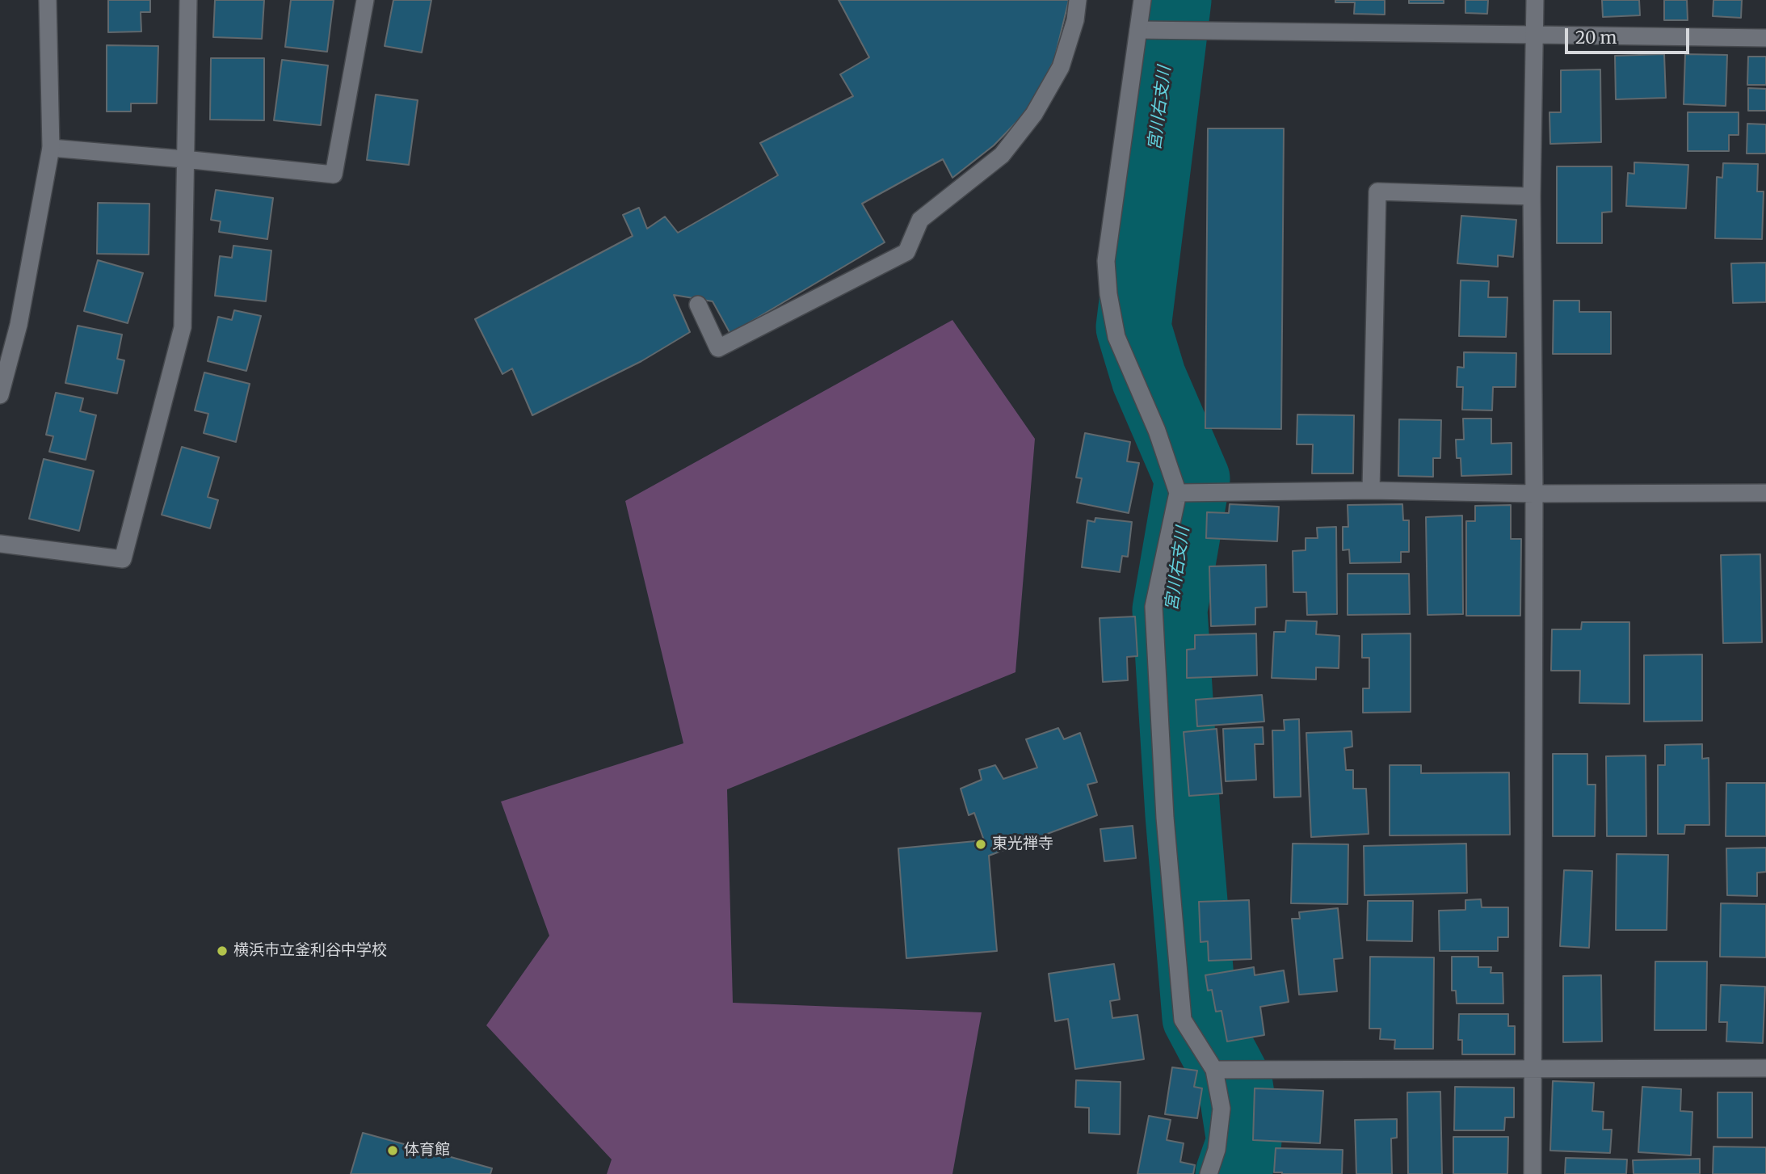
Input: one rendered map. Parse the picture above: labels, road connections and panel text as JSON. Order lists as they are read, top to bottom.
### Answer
{
  "water": ["宮川右支川"],
  "places": ["東光禅寺", "横浜市立釜利谷中学校", "体育館"],
  "scale_bar": "20 m"
}
